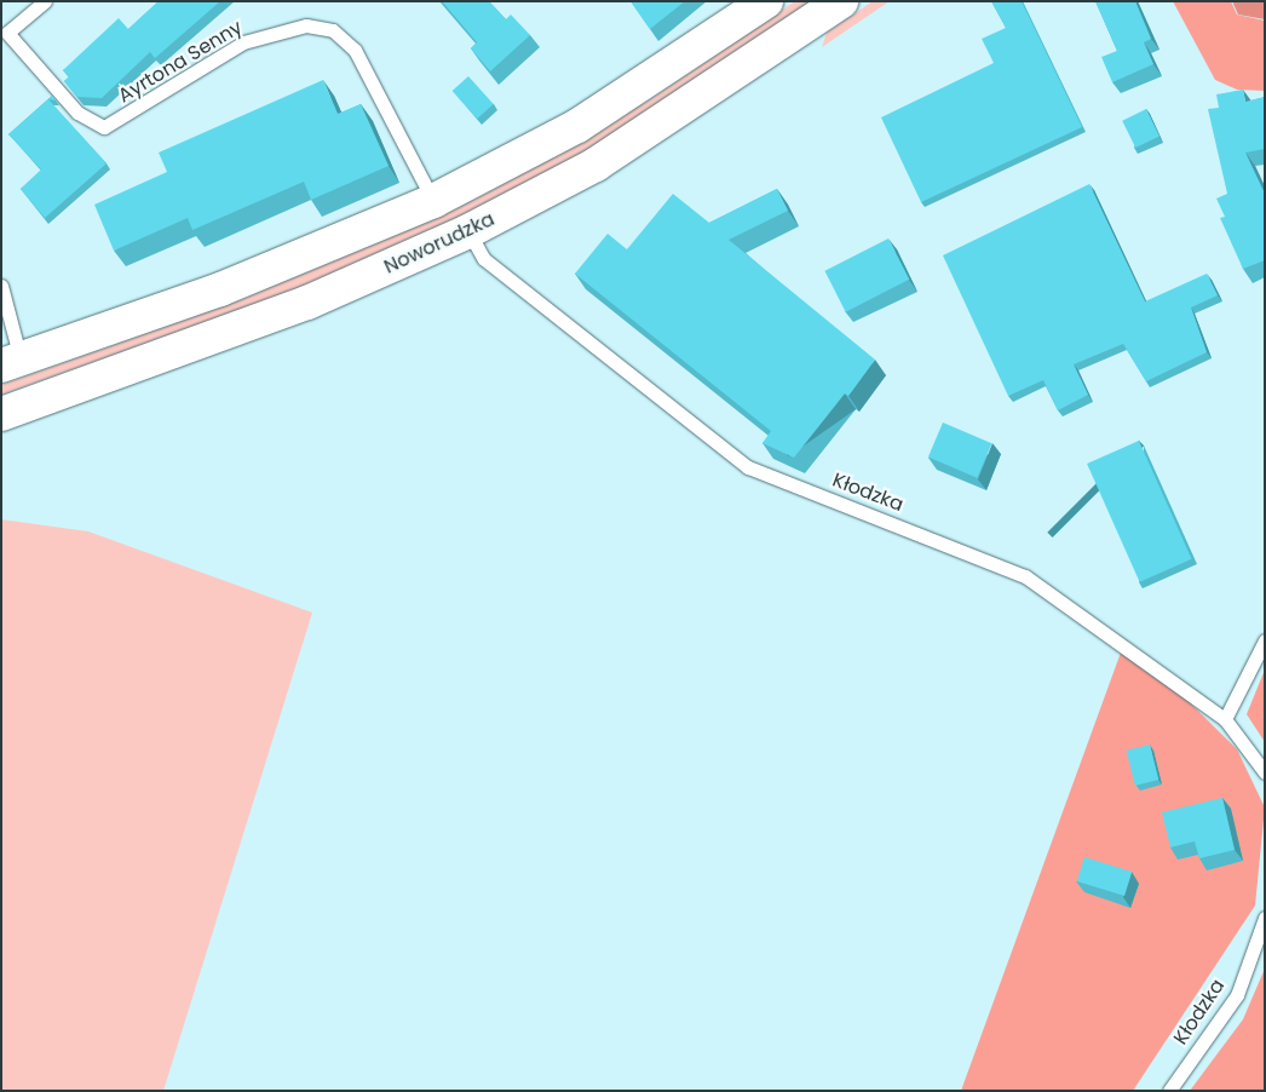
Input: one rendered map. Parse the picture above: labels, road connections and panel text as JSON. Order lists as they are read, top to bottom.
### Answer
{
  "streets": {
    "main road": ["Noworudzka"],
    "lane": ["Ayrtona Senny", "Kłodzka"]
  },
  "crossings": [
    ["Ayrtona Senny", "Noworudzka"],
    ["Noworudzka", "Kłodzka"]
  ]
}
